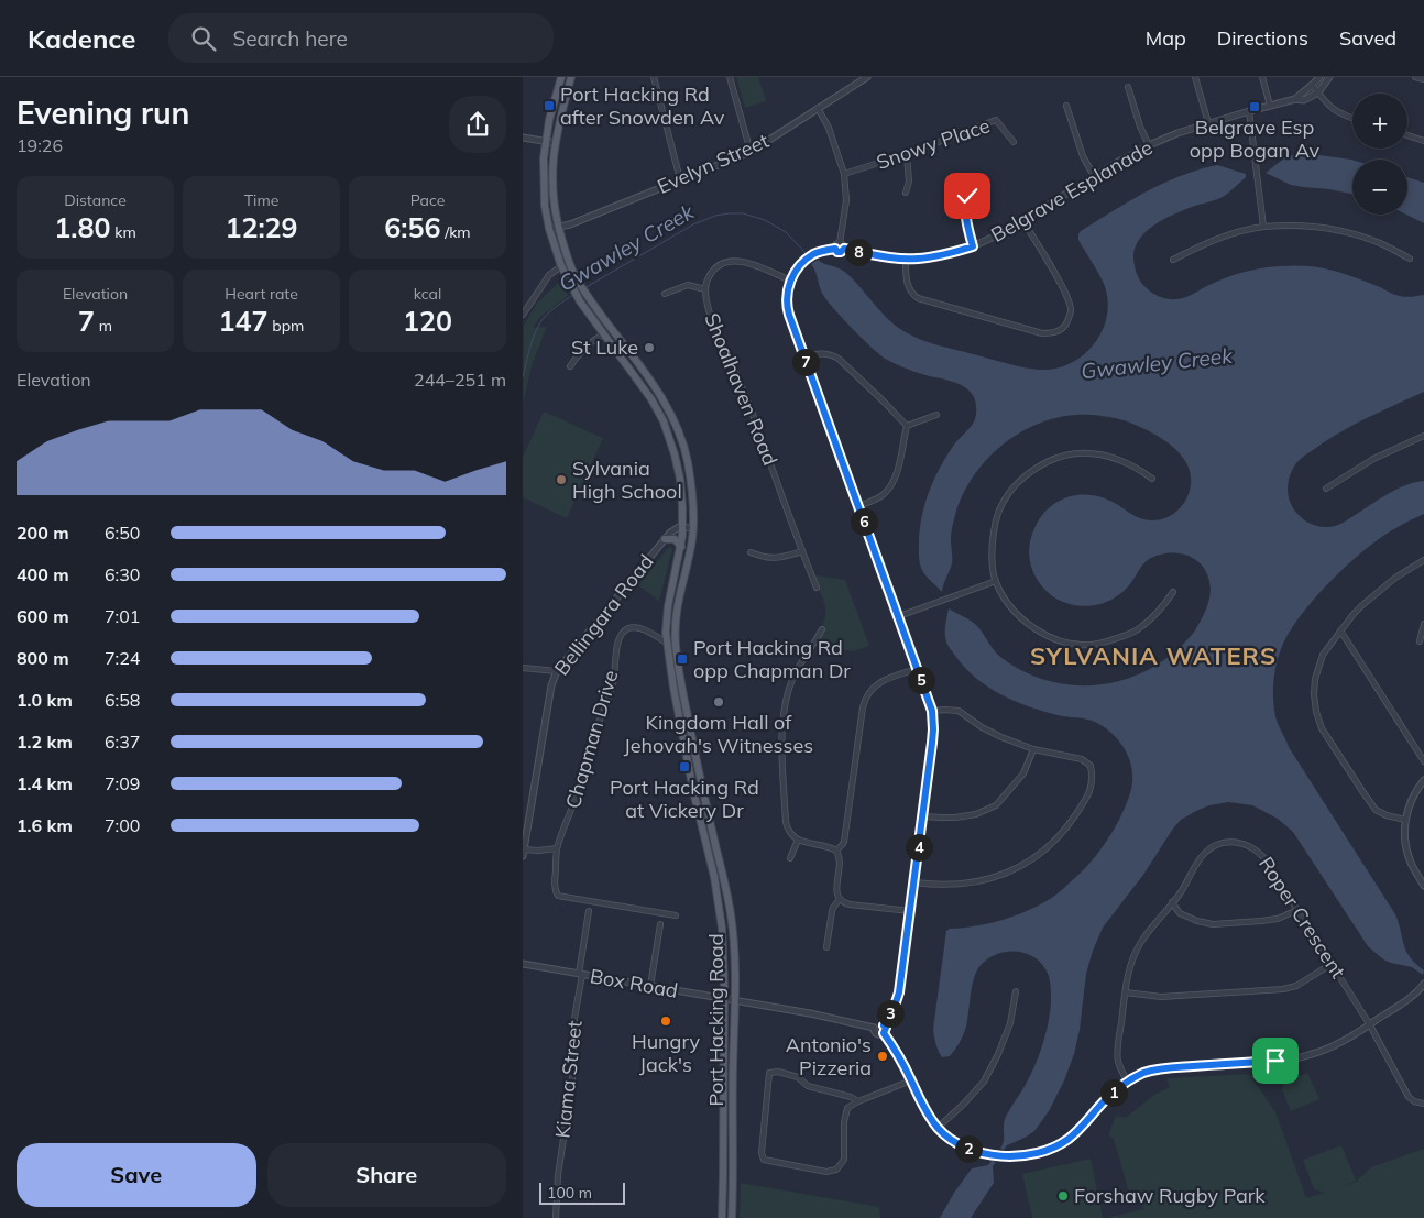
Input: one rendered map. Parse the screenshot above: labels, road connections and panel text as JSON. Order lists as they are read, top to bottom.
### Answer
{
  "streets": {
    "main road": ["Port Hacking Road"],
    "street": [
      "Snowy Place",
      "Evelyn Street",
      "Belgrave Esplanade",
      "Shoalhaven Road",
      "Bellingara Road",
      "Chapman Drive",
      "Roper Crescent",
      "Box Road",
      "Kiama Street"
    ]
  },
  "crossings": [
    ["Evelyn Street", "Port Hacking Road"],
    ["Bellingara Road", "Port Hacking Road"],
    ["Chapman Drive", "Port Hacking Road"],
    ["Box Road", "Port Hacking Road"],
    ["Box Road", "Kiama Street"]
  ],
  "districts": ["SYLVANIA WATERS"],
  "water": ["Gwawley Creek"],
  "places": {
    "transit": [
      "Port Hacking Rd after Snowden Av",
      "Belgrave Esp opp Bogan Av",
      "Port Hacking Rd opp Chapman Dr",
      "Port Hacking Rd at Vickery Dr"
    ],
    "other": [
      "St Luke",
      "Sylvania High School",
      "Kingdom Hall of Jehovah's Witnesses",
      "Hungry Jack's",
      "Antonio's Pizzeria",
      "Forshaw Rugby Park"
    ]
  },
  "scale_bar": "100 m",
  "page": {
    "header": "Kadence",
    "search": "Search here",
    "nav": ["Map", "Directions", "Saved"],
    "heading": ["Evening run", "19:26"],
    "map_buttons": ["+", "−"],
    "stats": [
      ["Distance", "1.80 km"],
      ["Time", "12:29"],
      ["Pace", "6:56 /km"],
      ["Elevation", "7 m"],
      ["Heart rate", "147 bpm"],
      ["kcal", "120"]
    ],
    "pins": [
      "8",
      "7",
      "6",
      "5",
      "4",
      "3",
      "1",
      "2"
    ],
    "chart": ["Elevation", "244–251 m"],
    "list": [
      {
        "name": "200 m",
        "note": "6:50"
      },
      {
        "name": "400 m",
        "note": "6:30"
      },
      {
        "name": "600 m",
        "note": "7:01"
      },
      {
        "name": "800 m",
        "note": "7:24"
      },
      {
        "name": "1.0 km",
        "note": "6:58"
      },
      {
        "name": "1.2 km",
        "note": "6:37"
      },
      {
        "name": "1.4 km",
        "note": "7:09"
      },
      {
        "name": "1.6 km",
        "note": "7:00"
      }
    ],
    "buttons": ["Save", "Share"],
    "scale": "100 m"
  }
}
